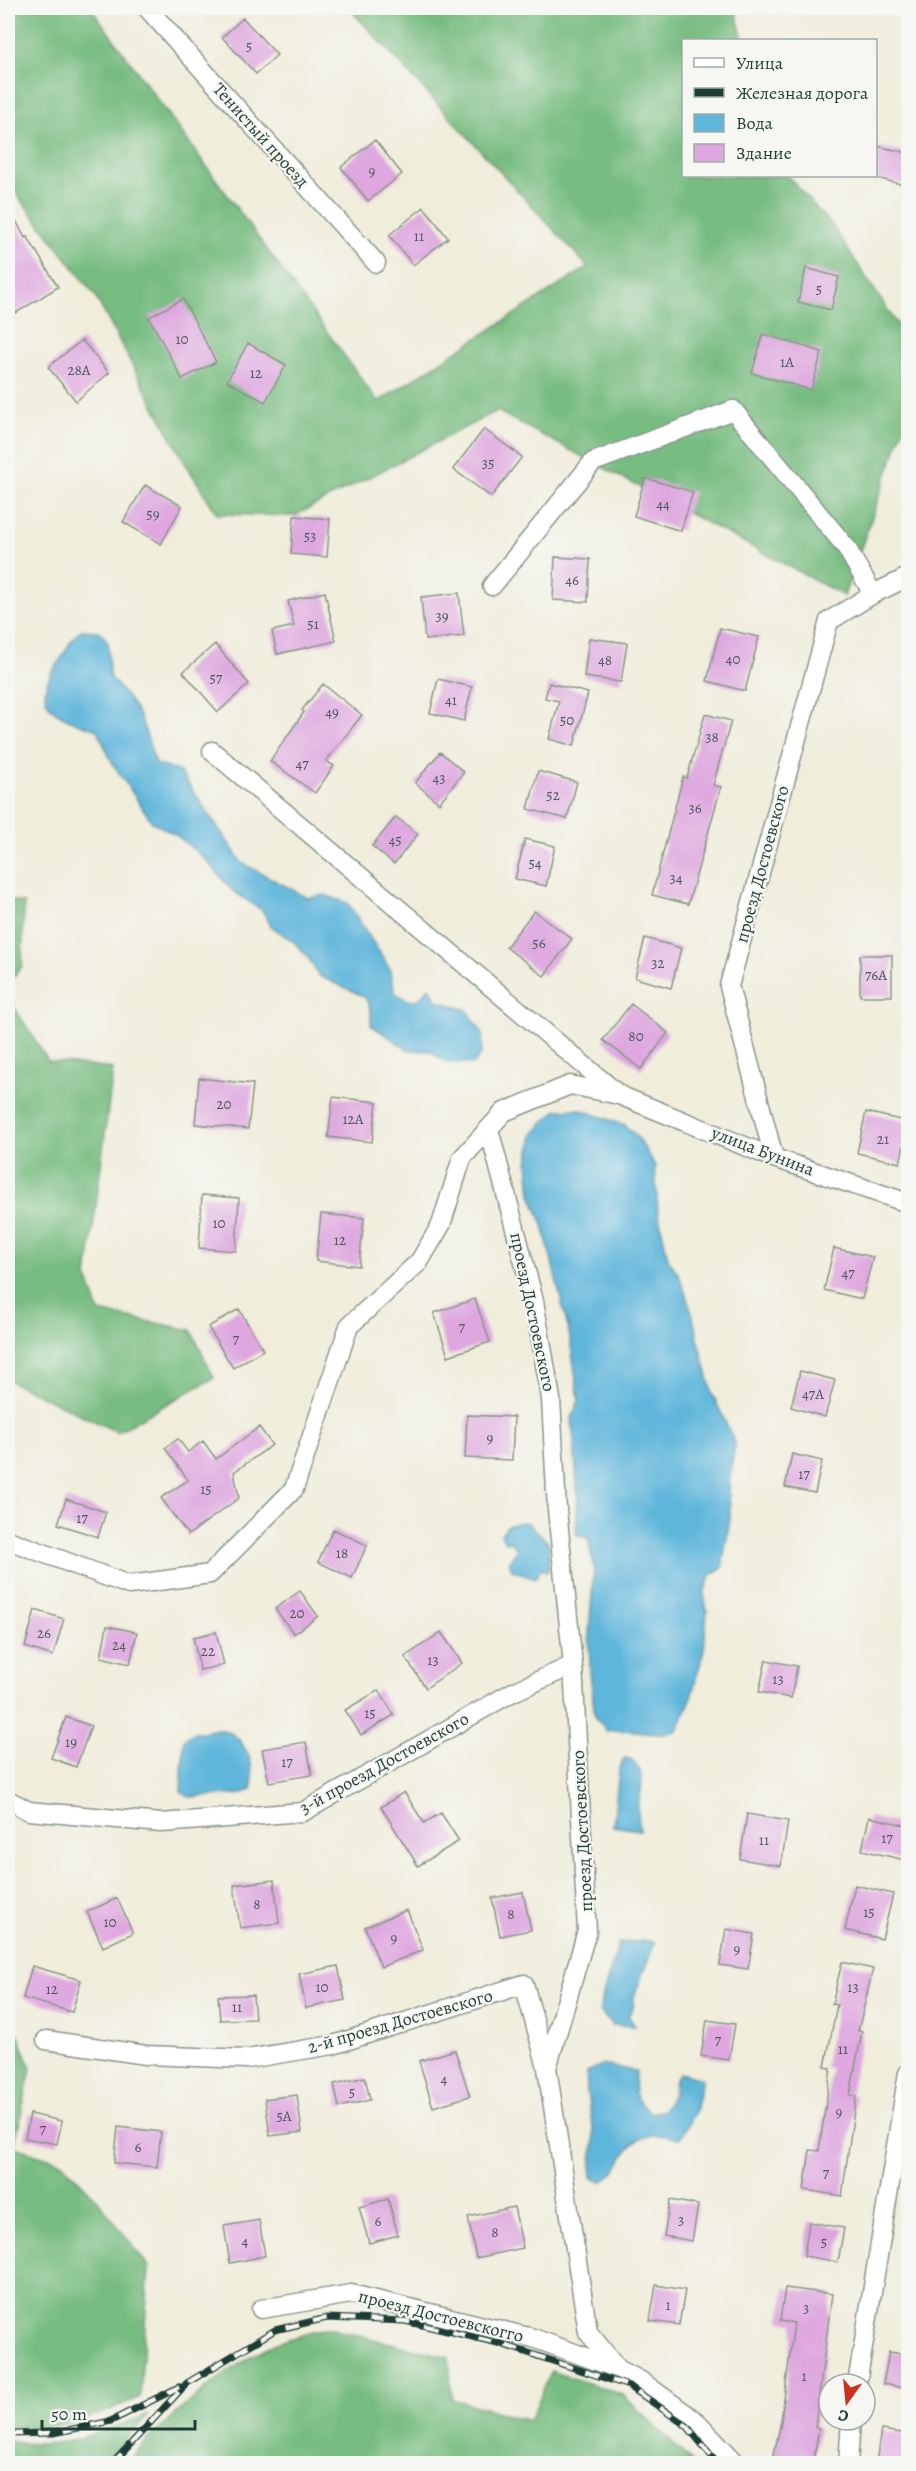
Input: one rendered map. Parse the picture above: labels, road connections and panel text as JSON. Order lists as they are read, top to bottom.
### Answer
{
  "streets": {
    "street": [
      "Тенистый проезд",
      "проезд Достоевского",
      "улица Бунина",
      "3-й проезд Достоевского",
      "2-й проезд Достоевского",
      "проезд Достоевскогго"
    ]
  },
  "crossings": [
    ["проезд Достоевского", "улица Бунина"],
    ["проезд Достоевского", "3-й проезд Достоевского"],
    ["проезд Достоевского", "2-й проезд Достоевского"],
    ["проезд Достоевского", "проезд Достоевскогго"]
  ],
  "house_numbers": [
    "5",
    "9",
    "11",
    "5",
    "10",
    "1А",
    "28А",
    "12",
    "35",
    "44",
    "59",
    "53",
    "46",
    "39",
    "51",
    "40",
    "48",
    "57",
    "41",
    "49",
    "50",
    "38",
    "47",
    "43",
    "52",
    "36",
    "45",
    "54",
    "34",
    "56",
    "32",
    "76А",
    "80",
    "20",
    "12А",
    "21",
    "10",
    "12",
    "47",
    "7",
    "7",
    "47А",
    "9",
    "17",
    "15",
    "17",
    "18",
    "20",
    "26",
    "24",
    "22",
    "13",
    "13",
    "15",
    "19",
    "17",
    "17",
    "11",
    "8",
    "15",
    "8",
    "10",
    "9",
    "9",
    "10",
    "13",
    "12",
    "11",
    "7",
    "11",
    "4",
    "5",
    "9",
    "5А",
    "7",
    "6",
    "7",
    "3",
    "6",
    "8",
    "4",
    "5",
    "1",
    "3",
    "1"
  ],
  "legend": [
    "Улица",
    "Железная дорога",
    "Вода",
    "Здание"
  ],
  "scale_bar": "50 m",
  "north": "bottom"
}
